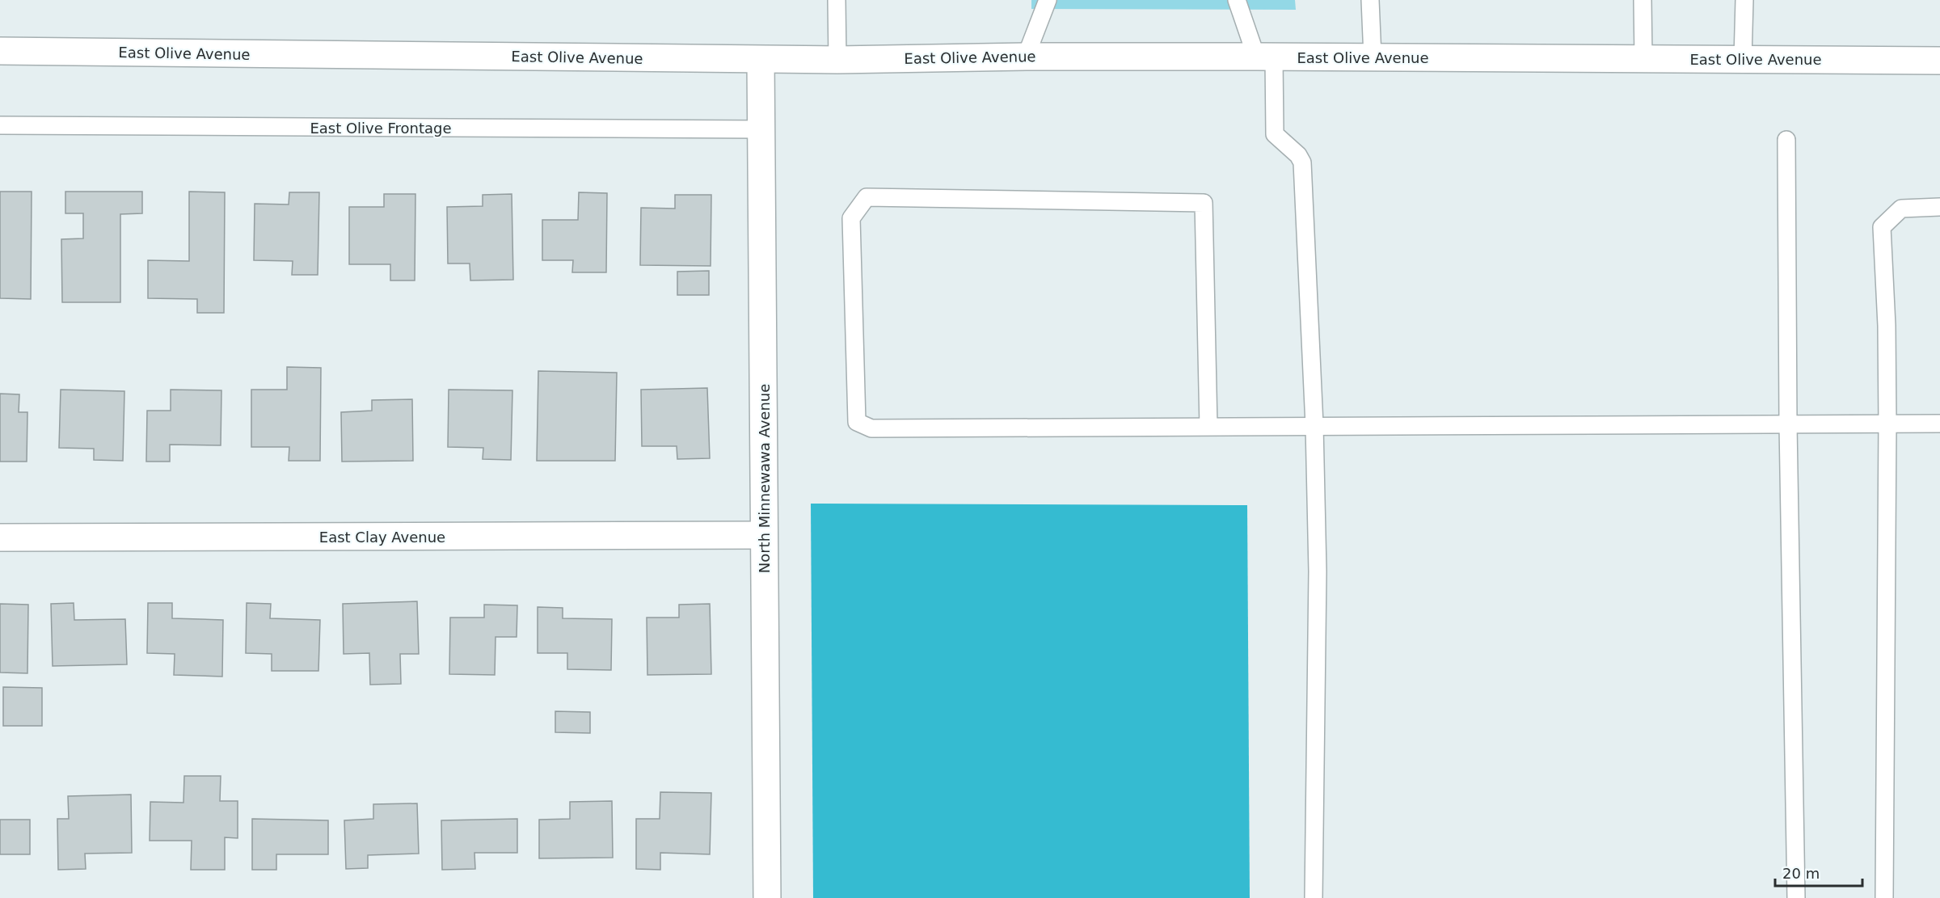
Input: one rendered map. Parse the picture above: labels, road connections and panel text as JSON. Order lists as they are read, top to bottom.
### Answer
{
  "streets": {
    "main road": ["East Olive Avenue", "North Minnewawa Avenue", "East Clay Avenue"],
    "lane": ["East Olive Frontage"]
  },
  "crossings": [
    ["East Olive Avenue", "North Minnewawa Avenue"],
    ["East Olive Frontage", "North Minnewawa Avenue"],
    ["North Minnewawa Avenue", "East Clay Avenue"]
  ],
  "scale_bar": "20 m"
}
